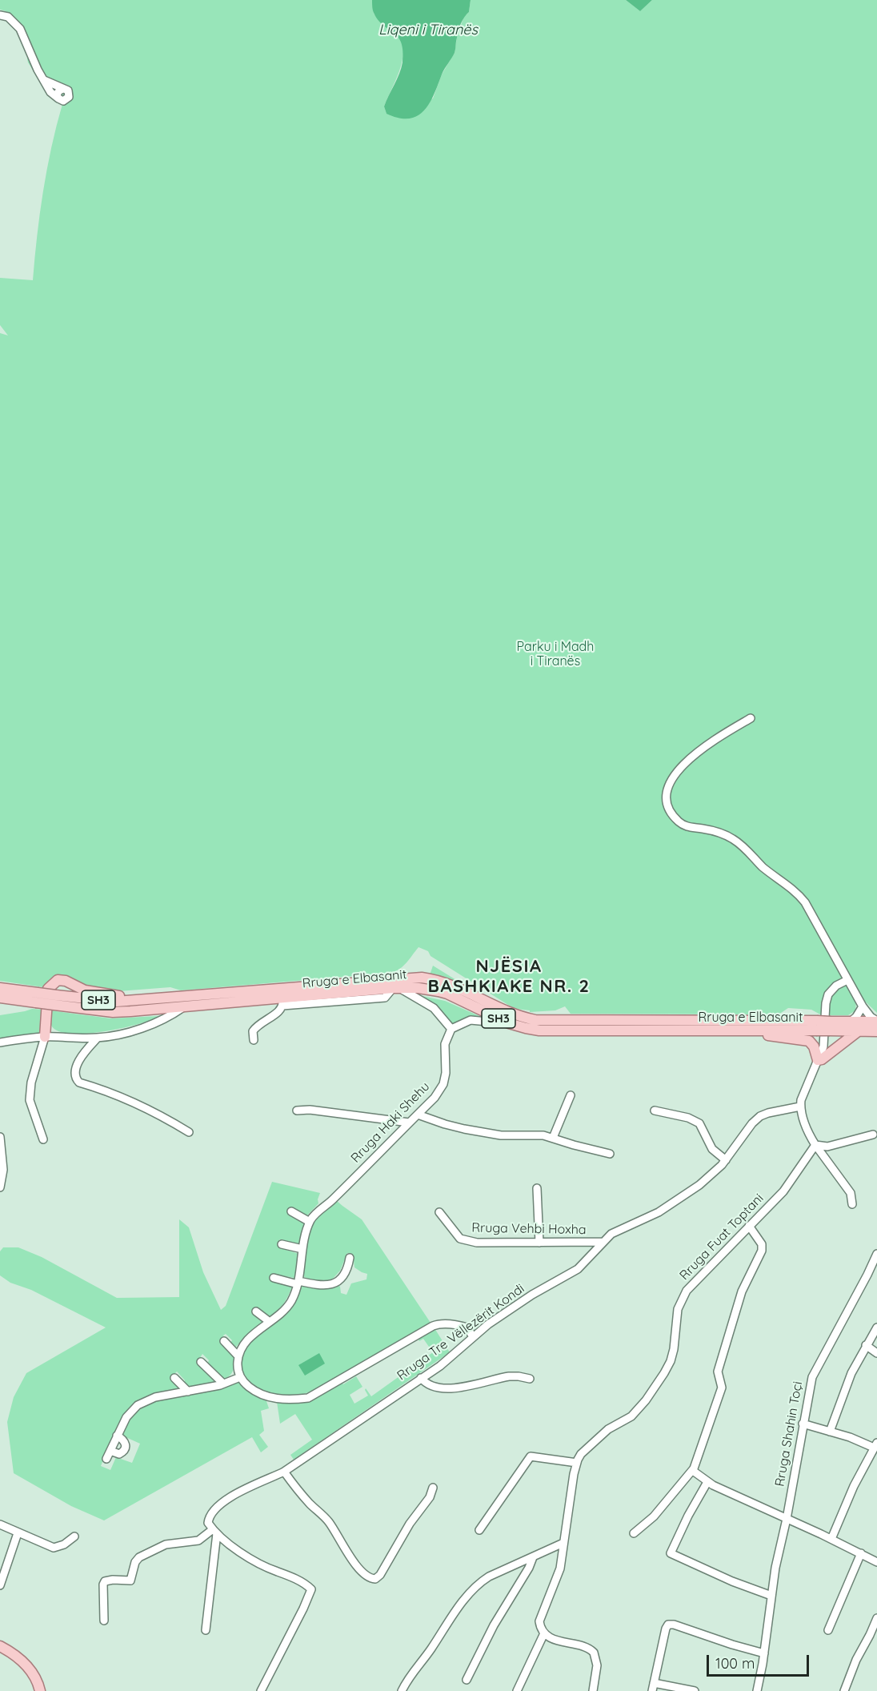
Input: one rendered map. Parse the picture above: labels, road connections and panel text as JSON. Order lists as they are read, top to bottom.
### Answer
{
  "streets": {
    "main road": ["Rruga e Elbasanit", "SH3"],
    "street": [
      "Rruga Haki Shehu",
      "Rruga Vehbi Hoxha",
      "Rruga Fuat Toptani",
      "Rruga Tre Vëllezërit Kondi",
      "Rruga Shahin Toçi"
    ]
  },
  "crossings": [
    ["Rruga Vehbi Hoxha", "Rruga Tre Vëllezërit Kondi"]
  ],
  "districts": ["NJËSIA BASHKIAKE NR. 2"],
  "water": ["Liqeni i Tiranës"],
  "parks": ["Parku i Madh i Tiranës"],
  "scale_bar": "100 m"
}
